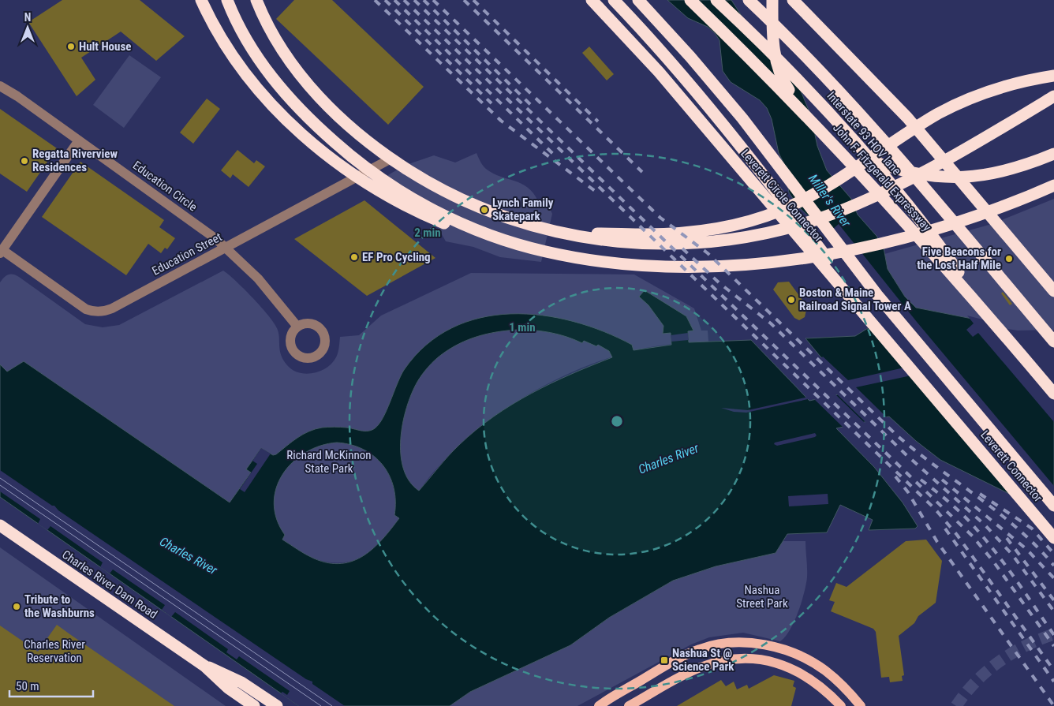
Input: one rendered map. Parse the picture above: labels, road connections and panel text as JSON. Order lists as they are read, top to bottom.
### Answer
{
  "streets": {
    "highway": [
      "Interstate 93 HOV lane",
      "John F. Fitzgerald Expressway",
      "Leverett Circle Connector",
      "Leverett Connector",
      "Charles River Dam Road"
    ],
    "street": ["Education Circle", "Education Street"]
  },
  "crossings": [
    ["Interstate 93 HOV lane", "John F. Fitzgerald Expressway"],
    ["Education Circle", "Education Street"],
    ["Leverett Circle Connector", "Leverett Connector"]
  ],
  "water": ["Miller's River", "Charles River"],
  "parks": ["Richard McKinnon State Park", "Nashua Street Park", "Charles River Reservation"],
  "places": {
    "other": [
      "Hult House",
      "Regatta Riverview Residences",
      "Lynch Family Skatepark",
      "EF Pro Cycling",
      "Five Beacons for the Lost Half Mile",
      "Boston & Maine Railroad Signal Tower A",
      "Tribute to the Washburns"
    ],
    "transit": ["Nashua St @ Science Park"]
  },
  "scale_bar": "50 m",
  "north": "top",
  "rings": ["2 min", "1 min"]
}
